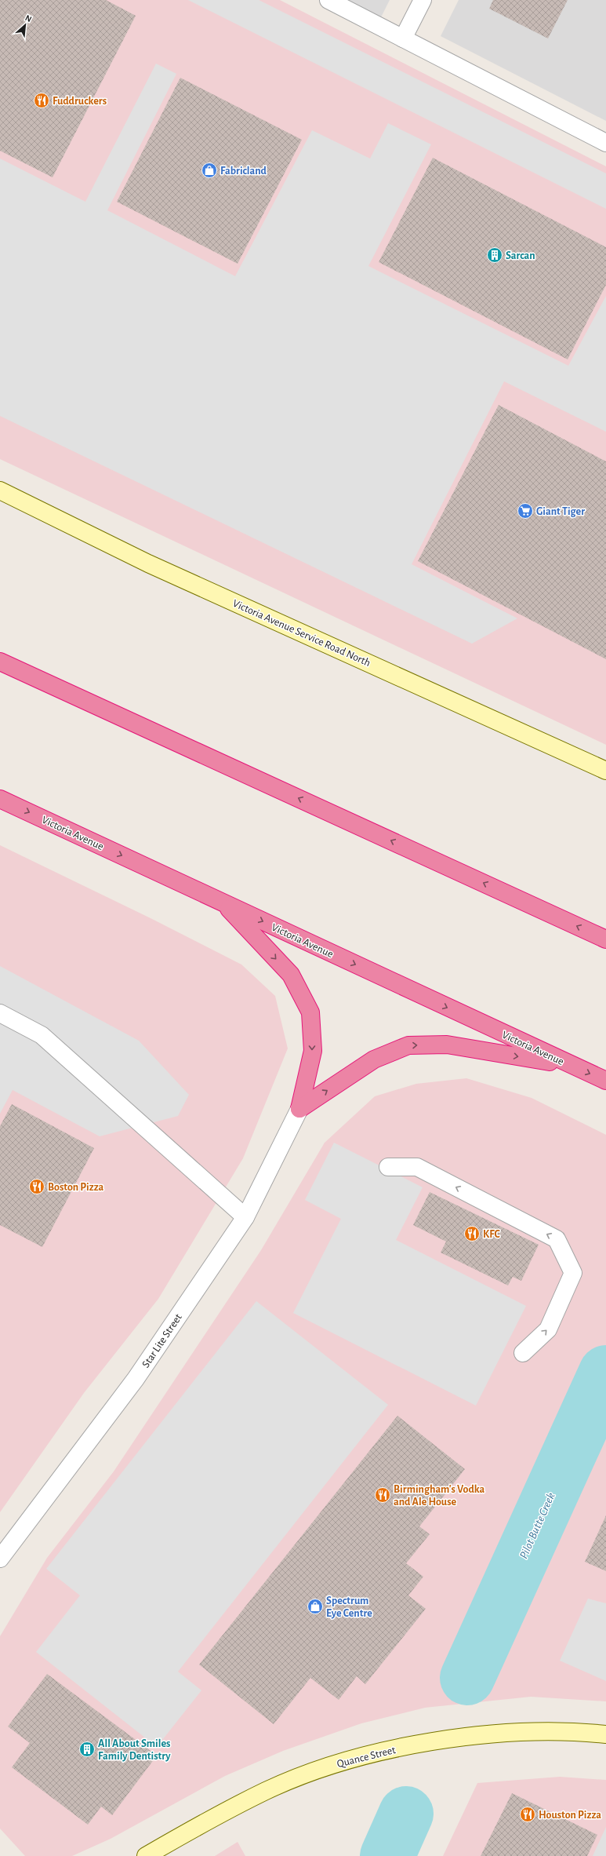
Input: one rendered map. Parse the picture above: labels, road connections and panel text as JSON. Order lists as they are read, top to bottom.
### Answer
{
  "streets": {
    "highway": ["Victoria Avenue"],
    "street": ["Victoria Avenue Service Road North", "Star Lite Street", "Quance Street"]
  },
  "water": ["Pilot Butte Creek"],
  "places": {
    "restaurant": [
      "Fuddruckers",
      "Boston Pizza",
      "KFC",
      "Birmingham's Vodka and Ale House",
      "Houston Pizza"
    ],
    "shop": ["Fabricland", "Spectrum Eye Centre"],
    "building": ["Sarcan", "All About Smiles Family Dentistry"],
    "supermarket": ["Giant Tiger"]
  },
  "north": "top right"
}
